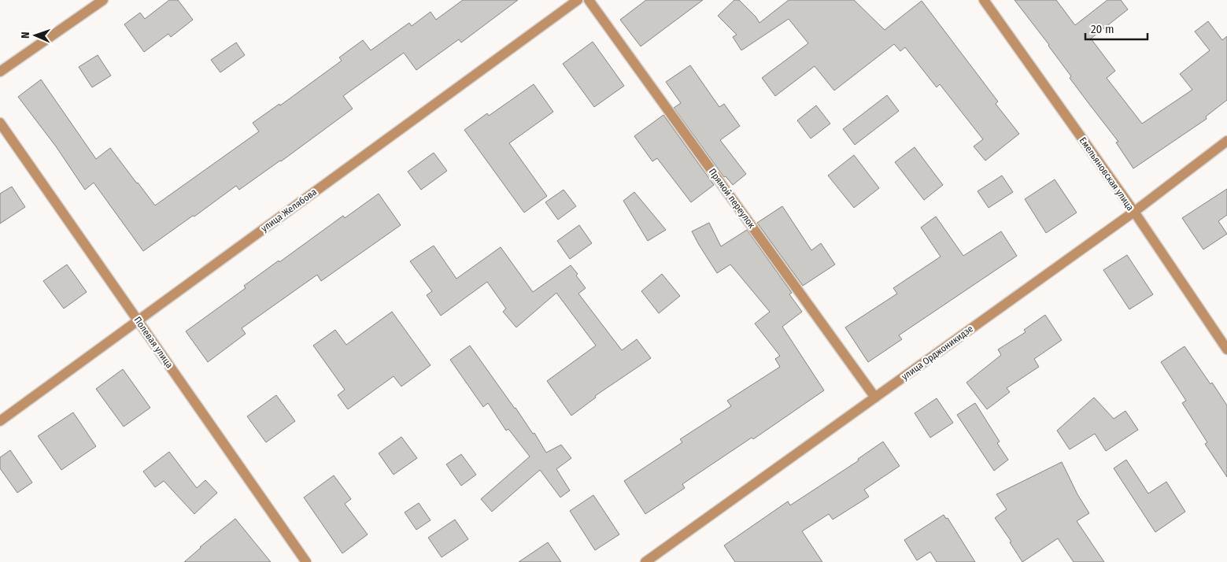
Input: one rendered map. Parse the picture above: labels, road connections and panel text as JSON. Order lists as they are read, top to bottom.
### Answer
{
  "streets": {
    "street": [
      "Емельяновская улица",
      "Прямой переулок",
      "улица Желябова",
      "Полевая улица",
      "улица Орджоникидзе"
    ]
  },
  "crossings": [
    ["Емельяновская улица", "улица Орджоникидзе"],
    ["Прямой переулок", "улица Орджоникидзе"],
    ["улица Желябова", "Полевая улица"]
  ],
  "scale_bar": "20 m",
  "north": "left"
}
